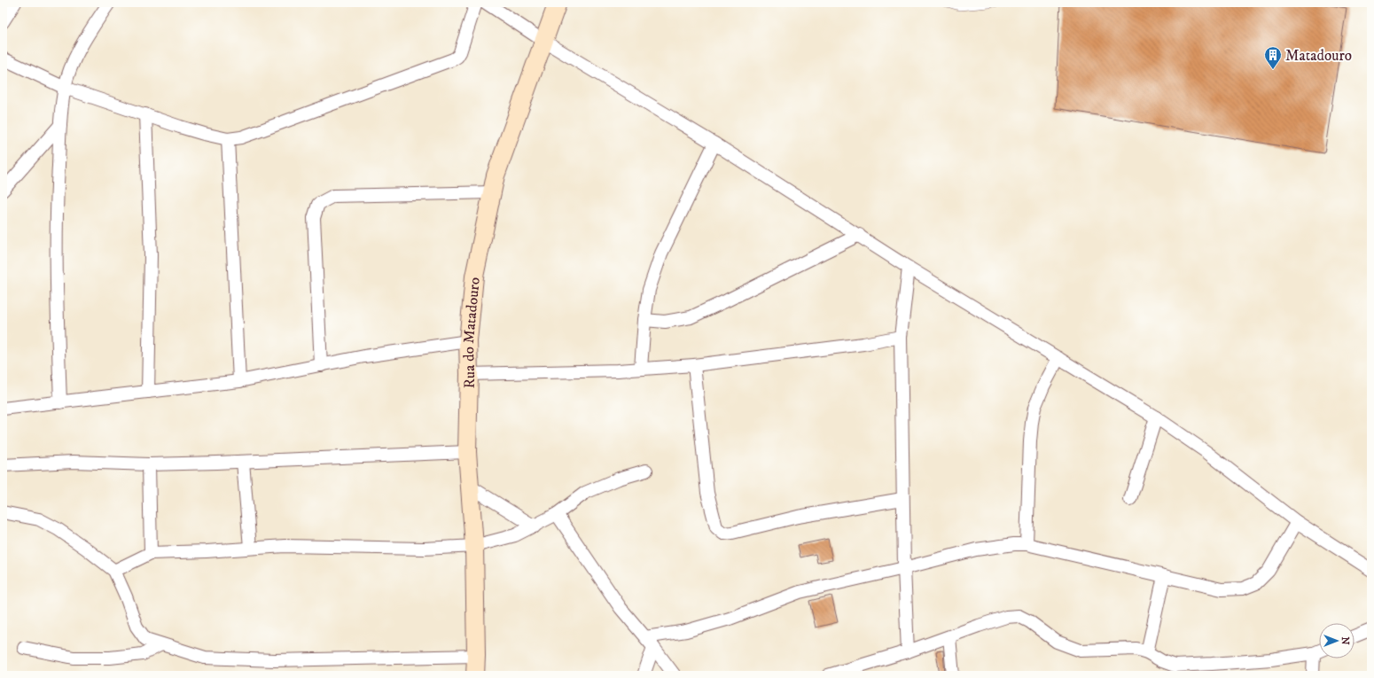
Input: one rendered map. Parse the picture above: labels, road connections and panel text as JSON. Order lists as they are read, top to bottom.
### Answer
{
  "streets": {
    "street": ["Rua do Matadouro"]
  },
  "places": {
    "building": ["Matadouro"]
  },
  "north": "right"
}
